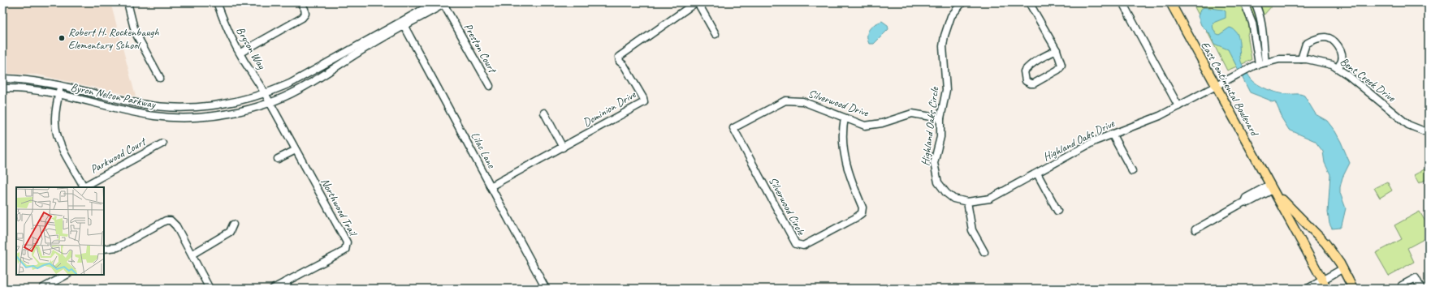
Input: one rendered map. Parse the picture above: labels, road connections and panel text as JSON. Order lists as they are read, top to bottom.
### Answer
{
  "streets": {
    "main road": ["East Continental Boulevard"],
    "street": [
      "Bryson Way",
      "Preston Court",
      "Bent Creek Drive",
      "Byron Nelson Parkway",
      "Silverwood Drive",
      "Dominion Drive",
      "Highland Oaks Circle",
      "Highland Oaks Drive",
      "Lilac Lane",
      "Parkwood Court",
      "Silverwood Circle",
      "Northwood Trail"
    ]
  },
  "crossings": [
    ["Bryson Way", "Byron Nelson Parkway"],
    ["Bryson Way", "Northwood Trail"],
    ["Preston Court", "Byron Nelson Parkway"],
    ["Bent Creek Drive", "East Continental Boulevard"],
    ["Bent Creek Drive", "Highland Oaks Drive"],
    ["East Continental Boulevard", "Highland Oaks Drive"],
    ["Byron Nelson Parkway", "Lilac Lane"],
    ["Byron Nelson Parkway", "Northwood Trail"],
    ["Silverwood Drive", "Highland Oaks Circle"],
    ["Silverwood Drive", "Silverwood Circle"],
    ["Dominion Drive", "Lilac Lane"],
    ["Highland Oaks Circle", "Highland Oaks Drive"]
  ],
  "places": ["Robert H. Rockenbaugh Elementary School"]
}
